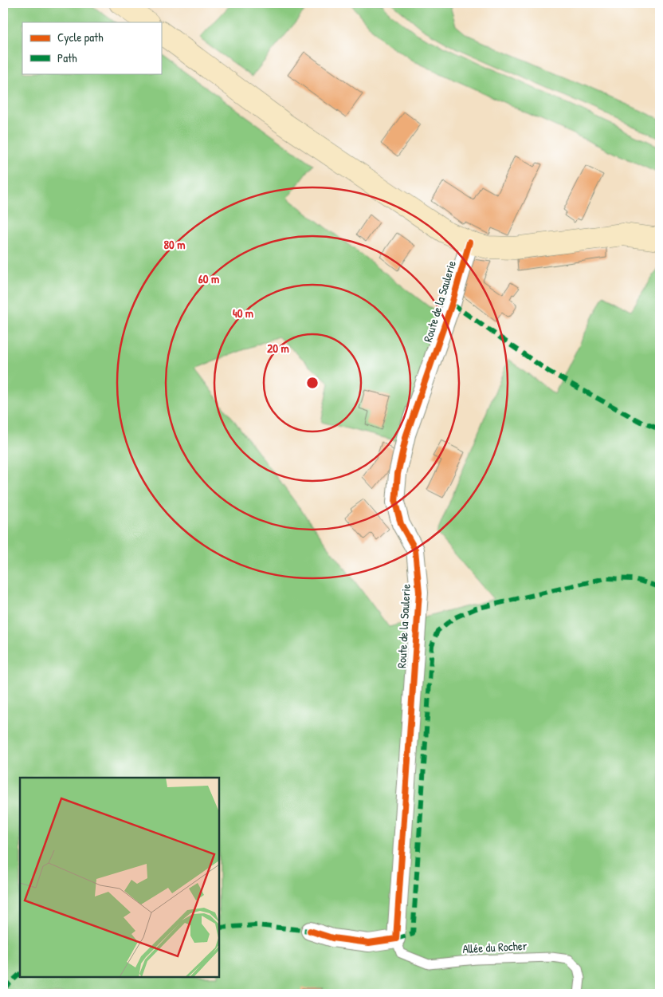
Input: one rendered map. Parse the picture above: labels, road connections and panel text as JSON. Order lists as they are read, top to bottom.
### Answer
{
  "streets": {
    "street": ["Route de la Saulerie"],
    "lane": ["Allée du Rocher"]
  },
  "crossings": [
    ["Route de la Saulerie", "Allée du Rocher"]
  ],
  "legend": ["Cycle path", "Path"],
  "rings": [
    "80 m",
    "60 m",
    "40 m",
    "20 m"
  ]
}
